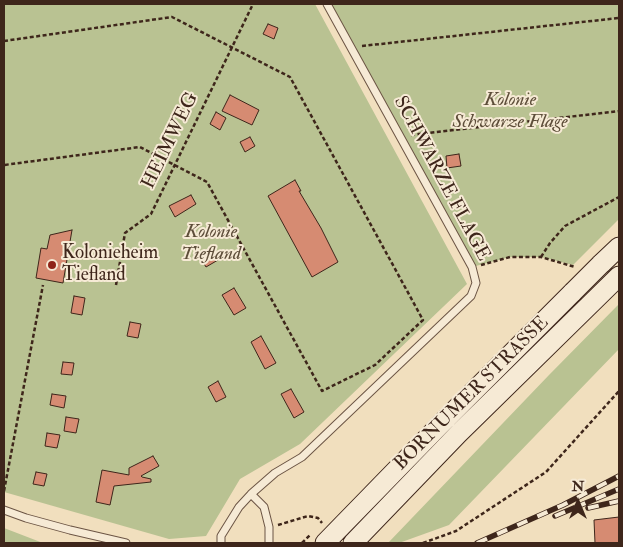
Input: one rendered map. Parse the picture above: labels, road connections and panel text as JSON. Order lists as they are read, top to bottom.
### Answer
{
  "streets": {
    "main road": ["BORNUMER STRASSE"],
    "lane": ["SCHWARZE FLAGE"],
    "path": ["HEIMWEG"]
  },
  "parks": ["Kolonie Schwarze Flage", "Kolonie Tiefland"],
  "places": ["Kolonieheim Tiefland"],
  "north": "top"
}
